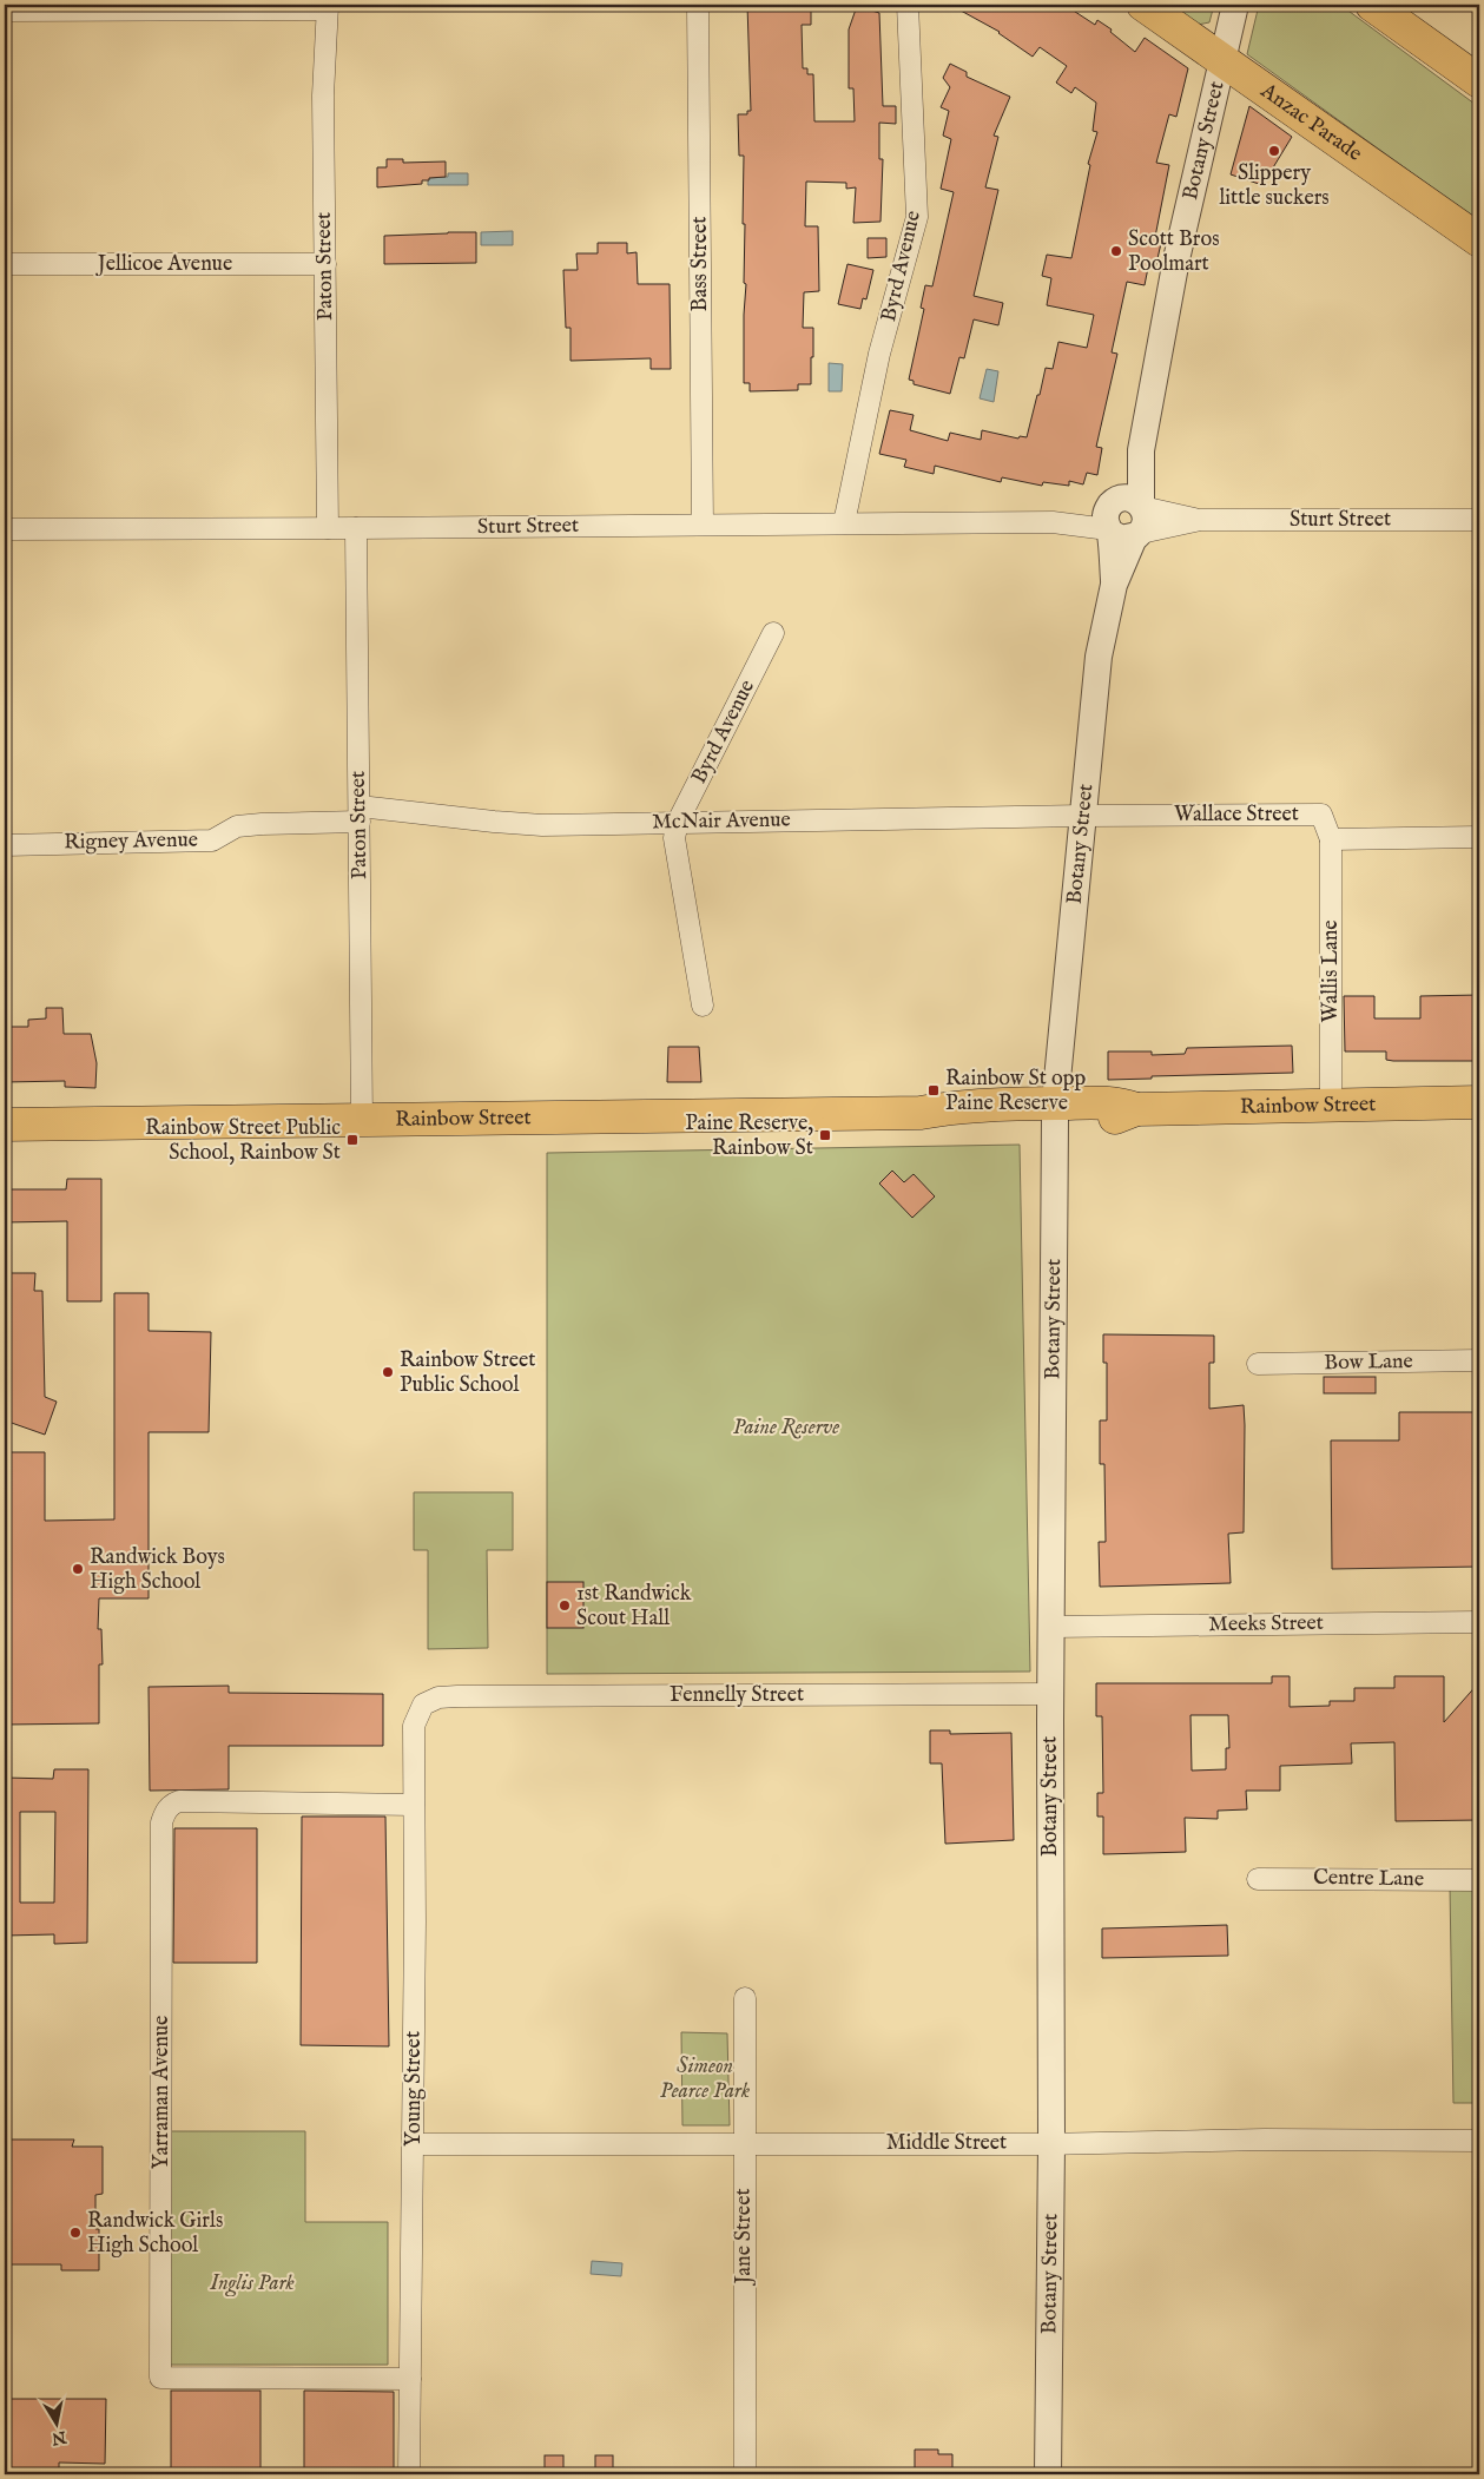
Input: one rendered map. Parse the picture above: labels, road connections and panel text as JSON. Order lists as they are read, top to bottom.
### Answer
{
  "streets": {
    "main road": ["Anzac Parade", "Rainbow Street"],
    "street": [
      "Botany Street",
      "Jellicoe Avenue",
      "Bass Street",
      "Paton Street",
      "Byrd Avenue",
      "Sturt Street",
      "Wallace Street",
      "McNair Avenue",
      "Rigney Avenue",
      "Wallis Lane",
      "Bow Lane",
      "Meeks Street",
      "Fennelly Street",
      "Centre Lane",
      "Young Street",
      "Yarraman Avenue",
      "Middle Street",
      "Jane Street"
    ]
  },
  "crossings": [
    ["Anzac Parade", "Botany Street"],
    ["Botany Street", "Sturt Street"],
    ["Botany Street", "Wallace Street"],
    ["Botany Street", "McNair Avenue"],
    ["Botany Street", "Rainbow Street"],
    ["Botany Street", "Meeks Street"],
    ["Botany Street", "Fennelly Street"],
    ["Botany Street", "Middle Street"],
    ["Jellicoe Avenue", "Paton Street"],
    ["Bass Street", "Sturt Street"],
    ["Paton Street", "Sturt Street"],
    ["Paton Street", "McNair Avenue"],
    ["Paton Street", "Rigney Avenue"],
    ["Paton Street", "Rainbow Street"],
    ["Byrd Avenue", "Sturt Street"],
    ["Byrd Avenue", "McNair Avenue"],
    ["Wallace Street", "McNair Avenue"],
    ["Wallace Street", "Wallis Lane"],
    ["McNair Avenue", "Rigney Avenue"],
    ["Wallis Lane", "Rainbow Street"],
    ["Fennelly Street", "Young Street"],
    ["Young Street", "Yarraman Avenue"],
    ["Young Street", "Middle Street"],
    ["Middle Street", "Jane Street"]
  ],
  "parks": ["Paine Reserve", "Simeon Pearce Park", "Inglis Park"],
  "places": {
    "other": [
      "Slippery little suckers",
      "Scott Bros Poolmart",
      "Rainbow Street Public School",
      "Randwick Boys High School",
      "1st Randwick Scout Hall",
      "Randwick Girls High School"
    ],
    "transit": ["Rainbow St opp Paine Reserve", "Paine Reserve, Rainbow St", "Rainbow Street Public School, Rainbow St"]
  },
  "north": "bottom"
}
